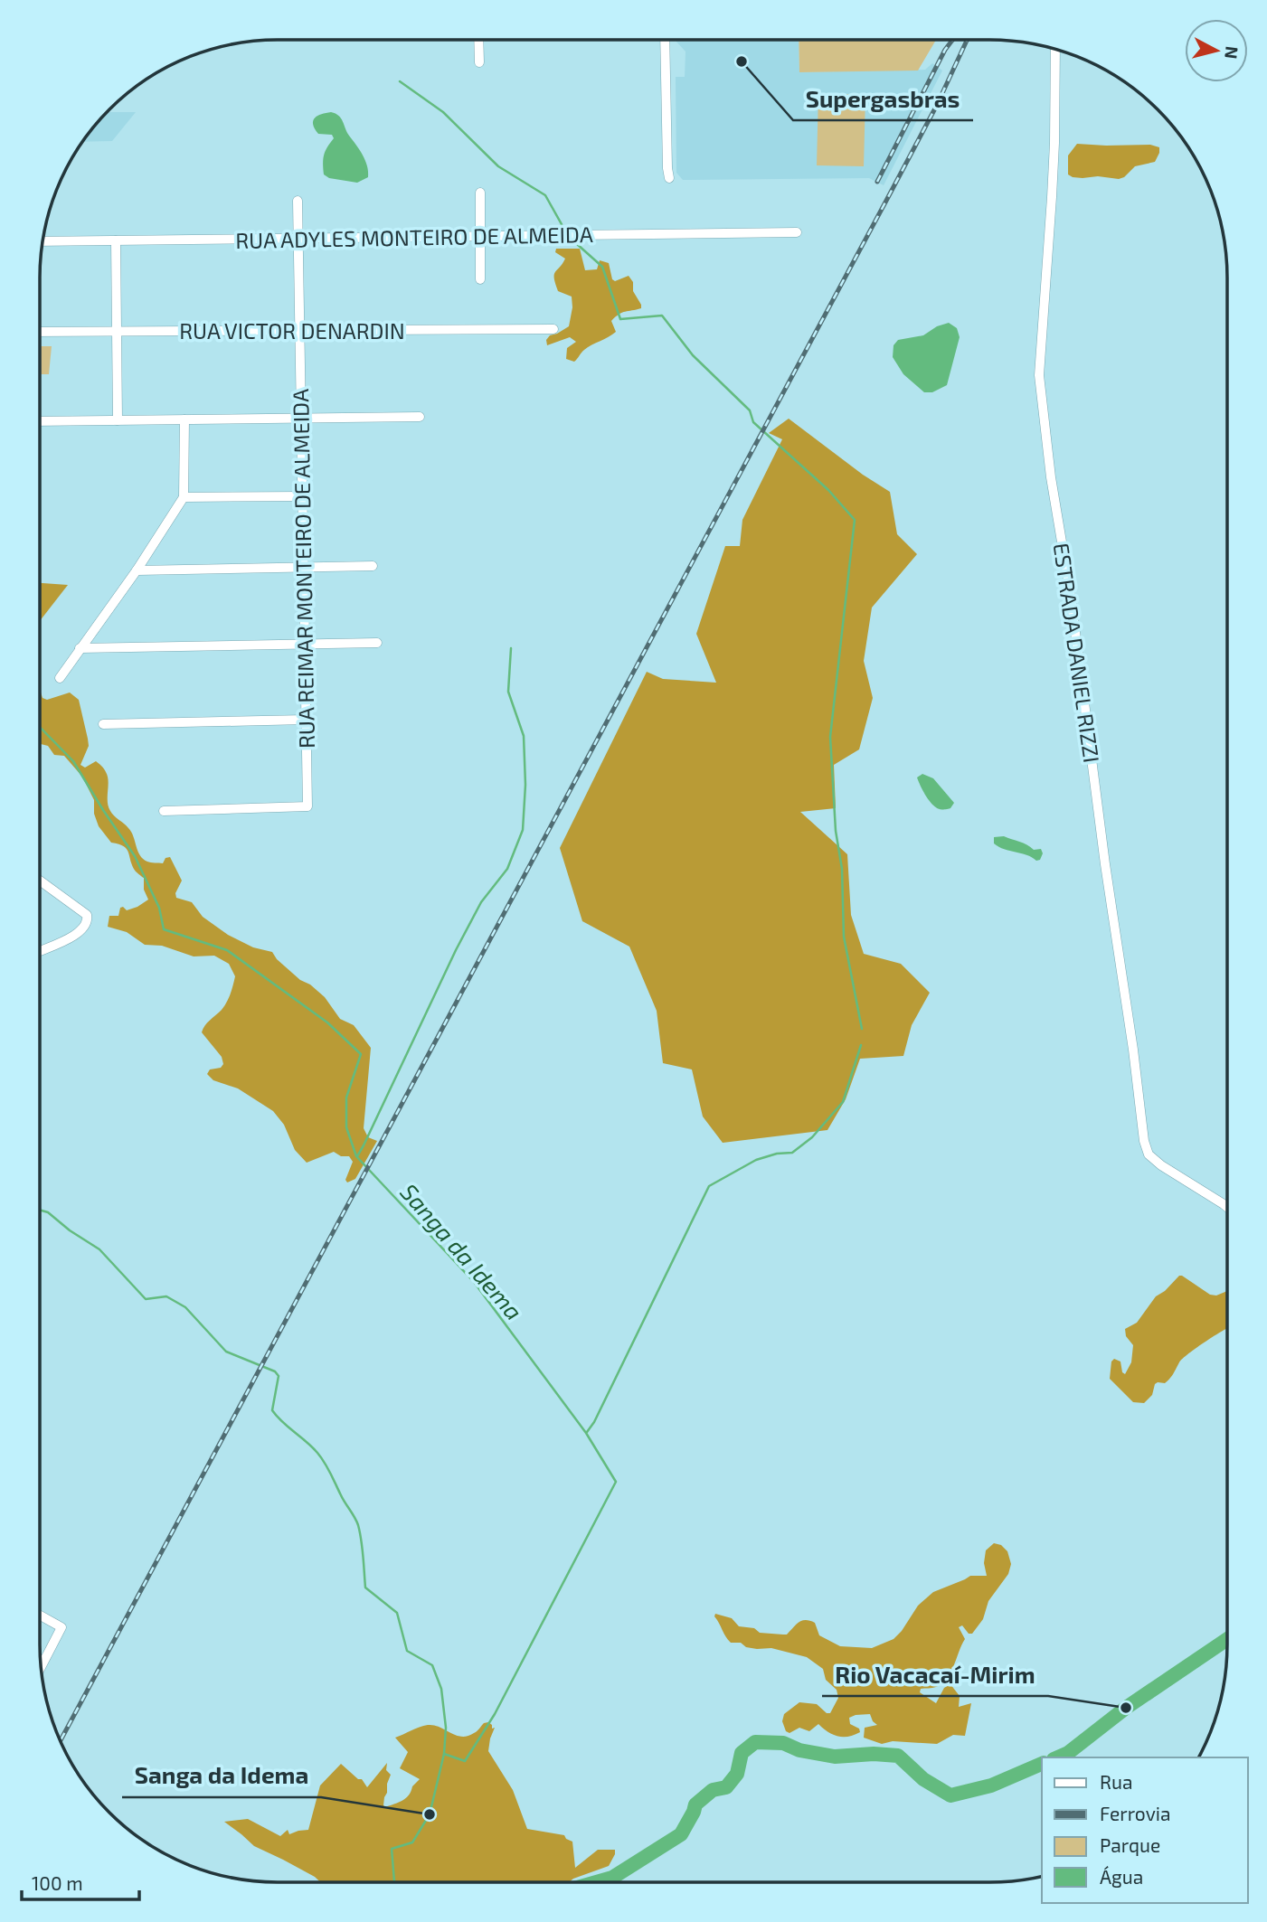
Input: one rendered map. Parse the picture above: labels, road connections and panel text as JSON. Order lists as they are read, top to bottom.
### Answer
{
  "streets": {
    "street": [
      "RUA ADYLES MONTEIRO DE ALMEIDA",
      "RUA VICTOR DENARDIN",
      "RUA REIMAR MONTEIRO DE ALMEIDA",
      "ESTRADA DANIEL RIZZI"
    ]
  },
  "crossings": [
    ["RUA ADYLES MONTEIRO DE ALMEIDA", "RUA REIMAR MONTEIRO DE ALMEIDA"],
    ["RUA VICTOR DENARDIN", "RUA REIMAR MONTEIRO DE ALMEIDA"]
  ],
  "water": ["Sanga da Idema"],
  "places": ["Supergasbras", "Rio Vacacaí-Mirim", "Sanga da Idema"],
  "legend": [
    "Rua",
    "Ferrovia",
    "Parque",
    "Água"
  ],
  "scale_bar": "100 m",
  "north": "right"
}
